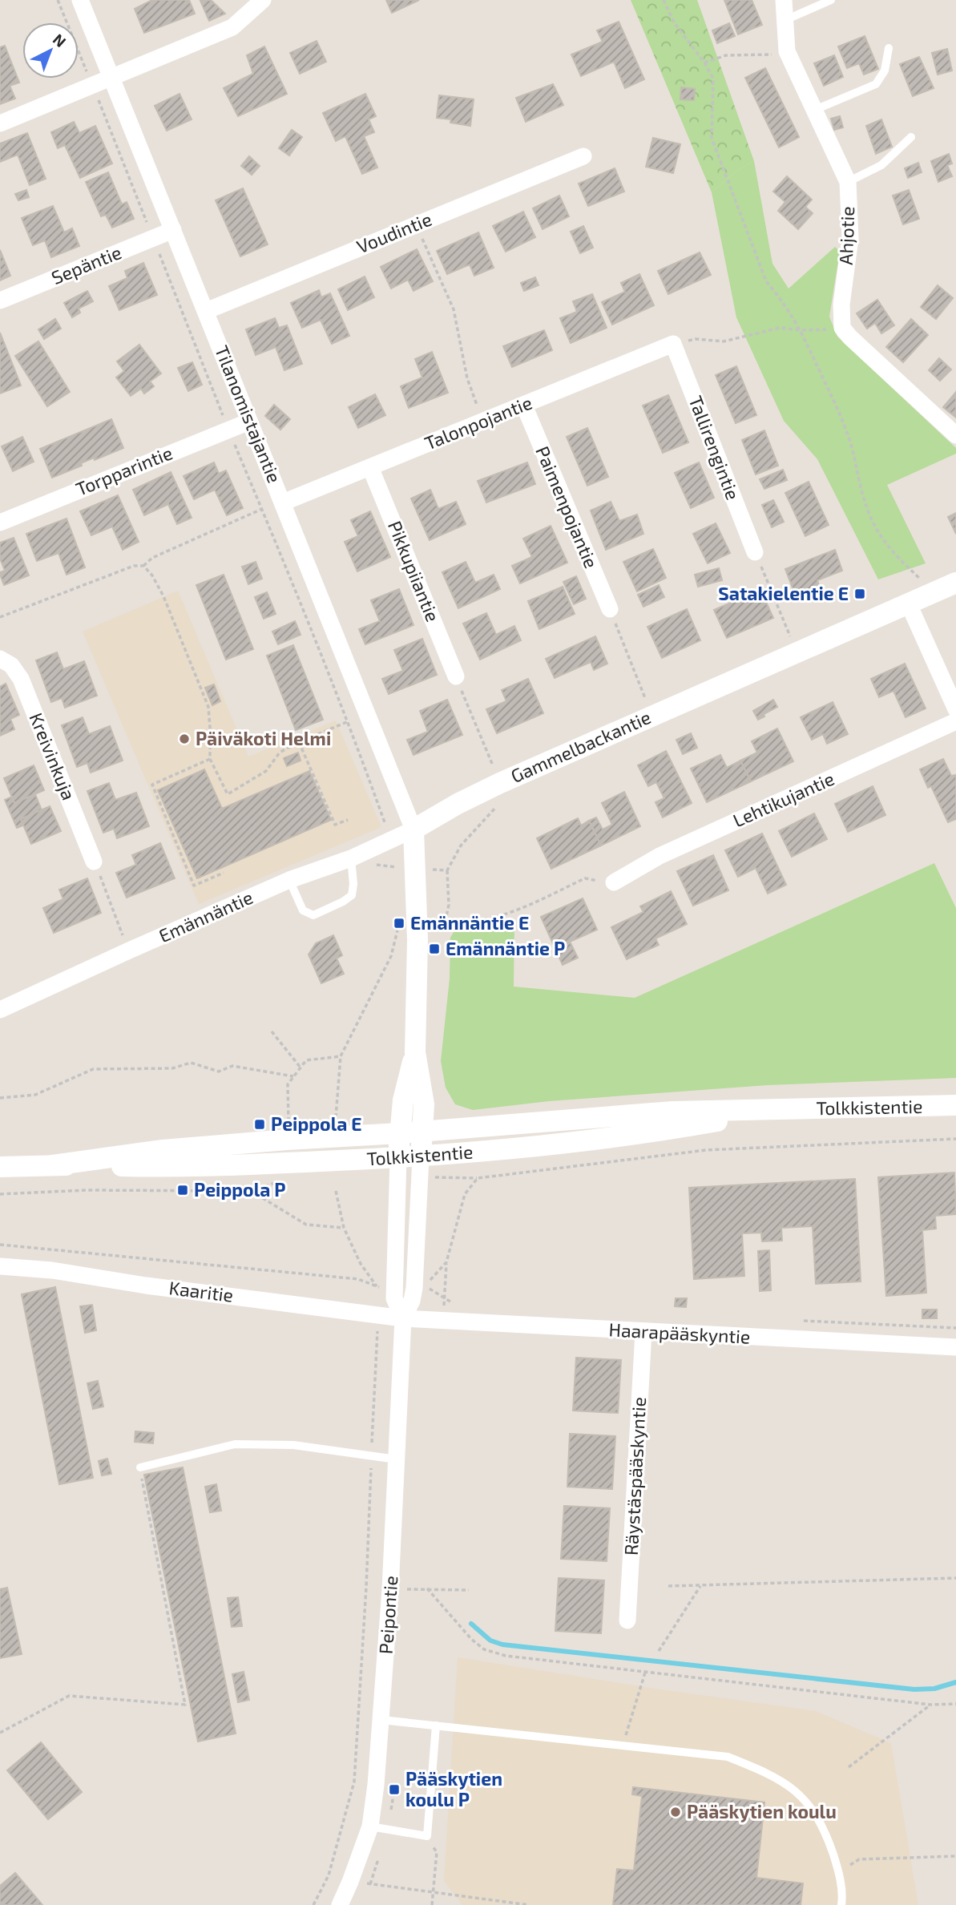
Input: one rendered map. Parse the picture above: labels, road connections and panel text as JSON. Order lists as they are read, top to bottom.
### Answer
{
  "streets": {
    "street": [
      "Voudintie",
      "Ahjotie",
      "Sepäntie",
      "Tilanomistajantie",
      "Talonpojantie",
      "Tallirengintie",
      "Torpparintie",
      "Paimenpojantie",
      "Pikkupiiantie",
      "Gammelbackantie",
      "Kreivinkuja",
      "Lehtikujantie",
      "Emännäntie",
      "Tolkkistentie",
      "Kaaritie",
      "Haarapääskyntie",
      "Räystäspääskyntie",
      "Peipontie"
    ]
  },
  "crossings": [
    ["Voudintie", "Tilanomistajantie"],
    ["Sepäntie", "Tilanomistajantie"],
    ["Tilanomistajantie", "Talonpojantie"],
    ["Tilanomistajantie", "Torpparintie"],
    ["Tilanomistajantie", "Gammelbackantie"],
    ["Tilanomistajantie", "Emännäntie"],
    ["Talonpojantie", "Tallirengintie"],
    ["Talonpojantie", "Paimenpojantie"],
    ["Talonpojantie", "Pikkupiiantie"],
    ["Gammelbackantie", "Emännäntie"],
    ["Tolkkistentie", "Peipontie"],
    ["Kaaritie", "Haarapääskyntie"],
    ["Kaaritie", "Peipontie"],
    ["Haarapääskyntie", "Räystäspääskyntie"],
    ["Haarapääskyntie", "Peipontie"]
  ],
  "places": {
    "transit": [
      "Satakielentie E",
      "Emännäntie E",
      "Emännäntie P",
      "Peippola E",
      "Peippola P",
      "Pääskytien koulu P"
    ],
    "other": ["Päiväkoti Helmi", "Pääskytien koulu"]
  },
  "north": "top right"
}
